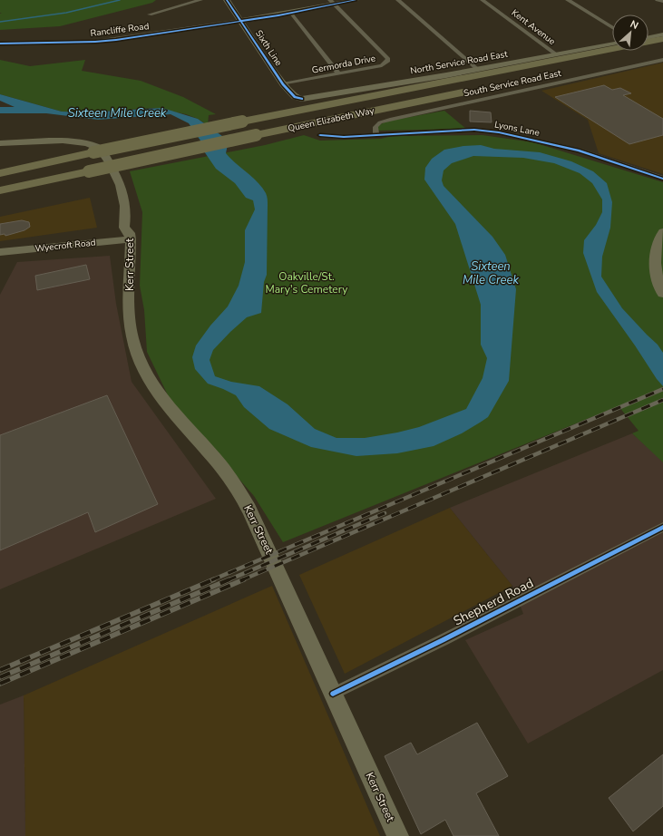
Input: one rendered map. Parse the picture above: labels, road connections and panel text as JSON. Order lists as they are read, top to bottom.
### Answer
{
  "streets": {
    "highway": ["Queen Elizabeth Way"],
    "street": [
      "Kent Avenue",
      "Rancliffe Road",
      "Sixth Line",
      "North Service Road East",
      "Germorda Drive",
      "South Service Road East",
      "Lyons Lane",
      "Wyecroft Road",
      "Kerr Street",
      "Shepherd Road"
    ]
  },
  "crossings": [
    ["Kent Avenue", "North Service Road East"],
    ["Rancliffe Road", "Sixth Line"],
    ["Sixth Line", "North Service Road East"],
    ["Sixth Line", "Germorda Drive"],
    ["South Service Road East", "Lyons Lane"],
    ["Wyecroft Road", "Kerr Street"],
    ["Kerr Street", "Shepherd Road"]
  ],
  "water": ["Sixteen Mile Creek"],
  "parks": ["Oakville/St. Mary's Cemetery"],
  "north": "top right"
}
